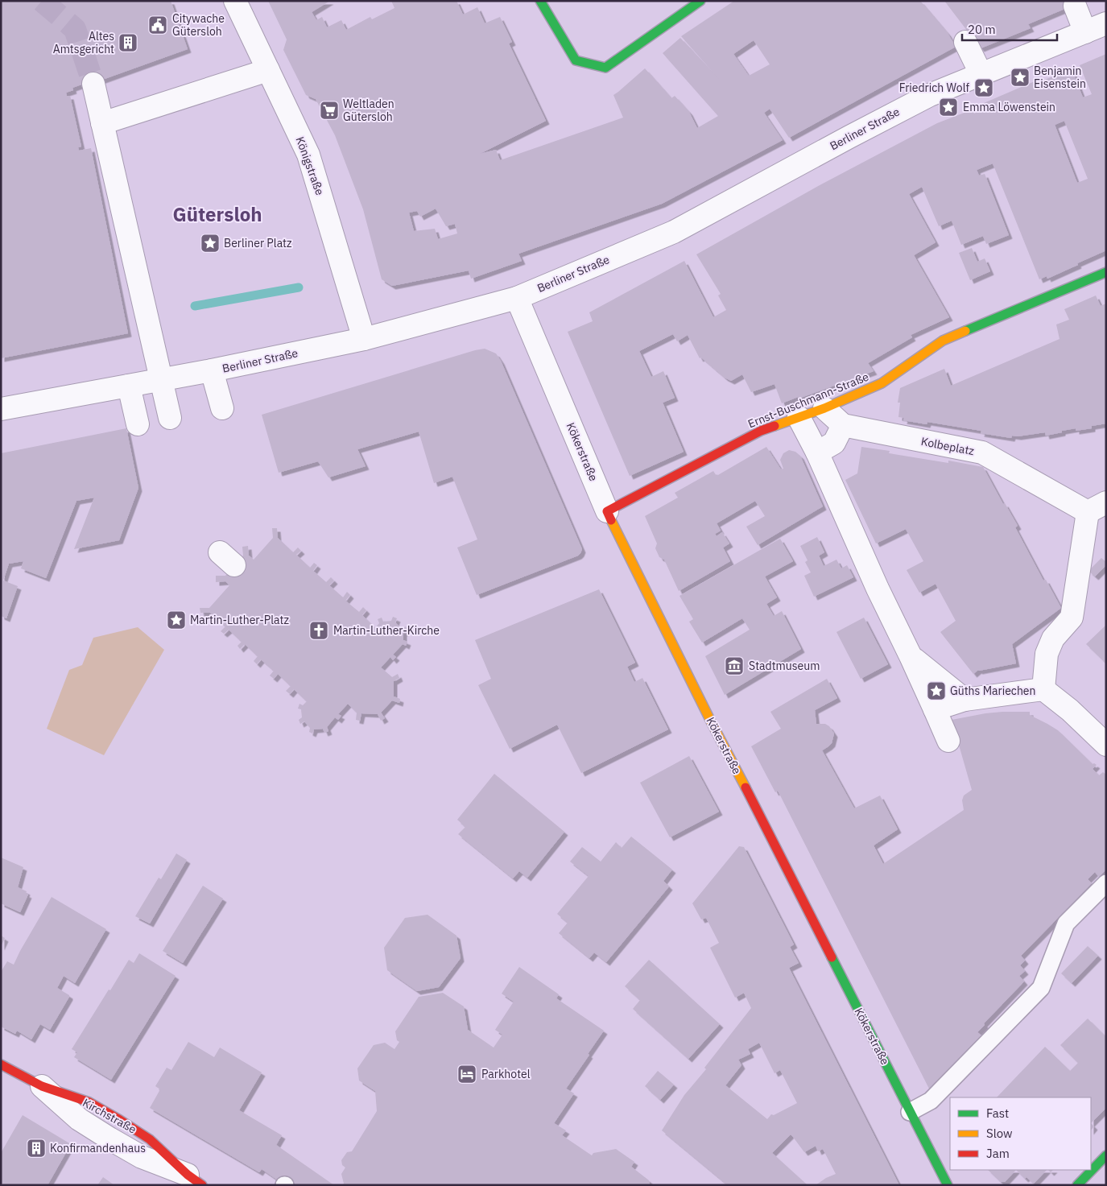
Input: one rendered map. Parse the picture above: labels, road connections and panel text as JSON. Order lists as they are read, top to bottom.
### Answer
{
  "streets": {
    "street": [
      "Berliner Straße",
      "Königstraße",
      "Ernst-Buschmann-Straße",
      "Kolbeplatz",
      "Kökerstraße",
      "Kirchstraße"
    ]
  },
  "crossings": [
    ["Berliner Straße", "Königstraße"],
    ["Berliner Straße", "Kökerstraße"],
    ["Ernst-Buschmann-Straße", "Kökerstraße"]
  ],
  "districts": ["Gütersloh"],
  "places": {
    "public building": ["Citywache Gütersloh"],
    "building": ["Altes Amtsgericht", "Konfirmandenhaus"],
    "place": [
      "Benjamin Eisenstein",
      "Friedrich Wolf",
      "Emma Löwenstein",
      "Berliner Platz",
      "Martin-Luther-Platz",
      "Güths Mariechen"
    ],
    "supermarket": ["Weltladen Gütersloh"],
    "church": ["Martin-Luther-Kirche"],
    "museum": ["Stadtmuseum"],
    "hotel": ["Parkhotel"]
  },
  "legend": ["Fast", "Slow", "Jam"],
  "scale_bar": "20 m"
}
